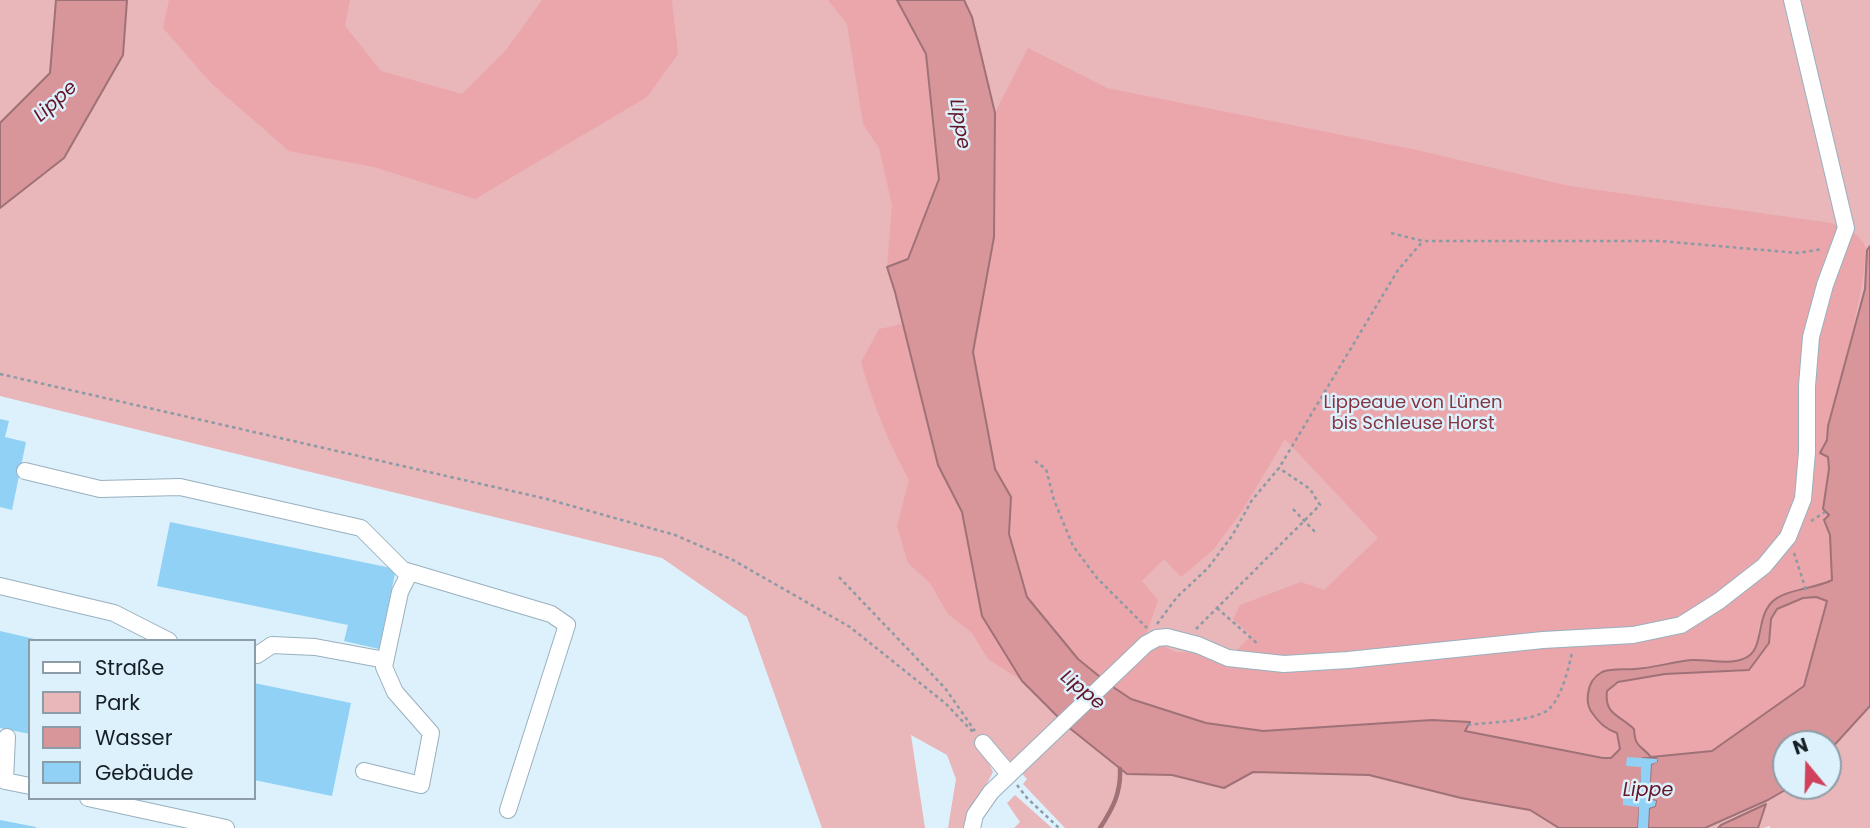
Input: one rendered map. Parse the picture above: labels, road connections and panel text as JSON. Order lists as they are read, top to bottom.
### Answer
{
  "water": ["Lippe"],
  "parks": ["Lippeaue von Lünen bis Schleuse Horst"],
  "legend": [
    "Straße",
    "Park",
    "Wasser",
    "Gebäude"
  ],
  "north": "top"
}
